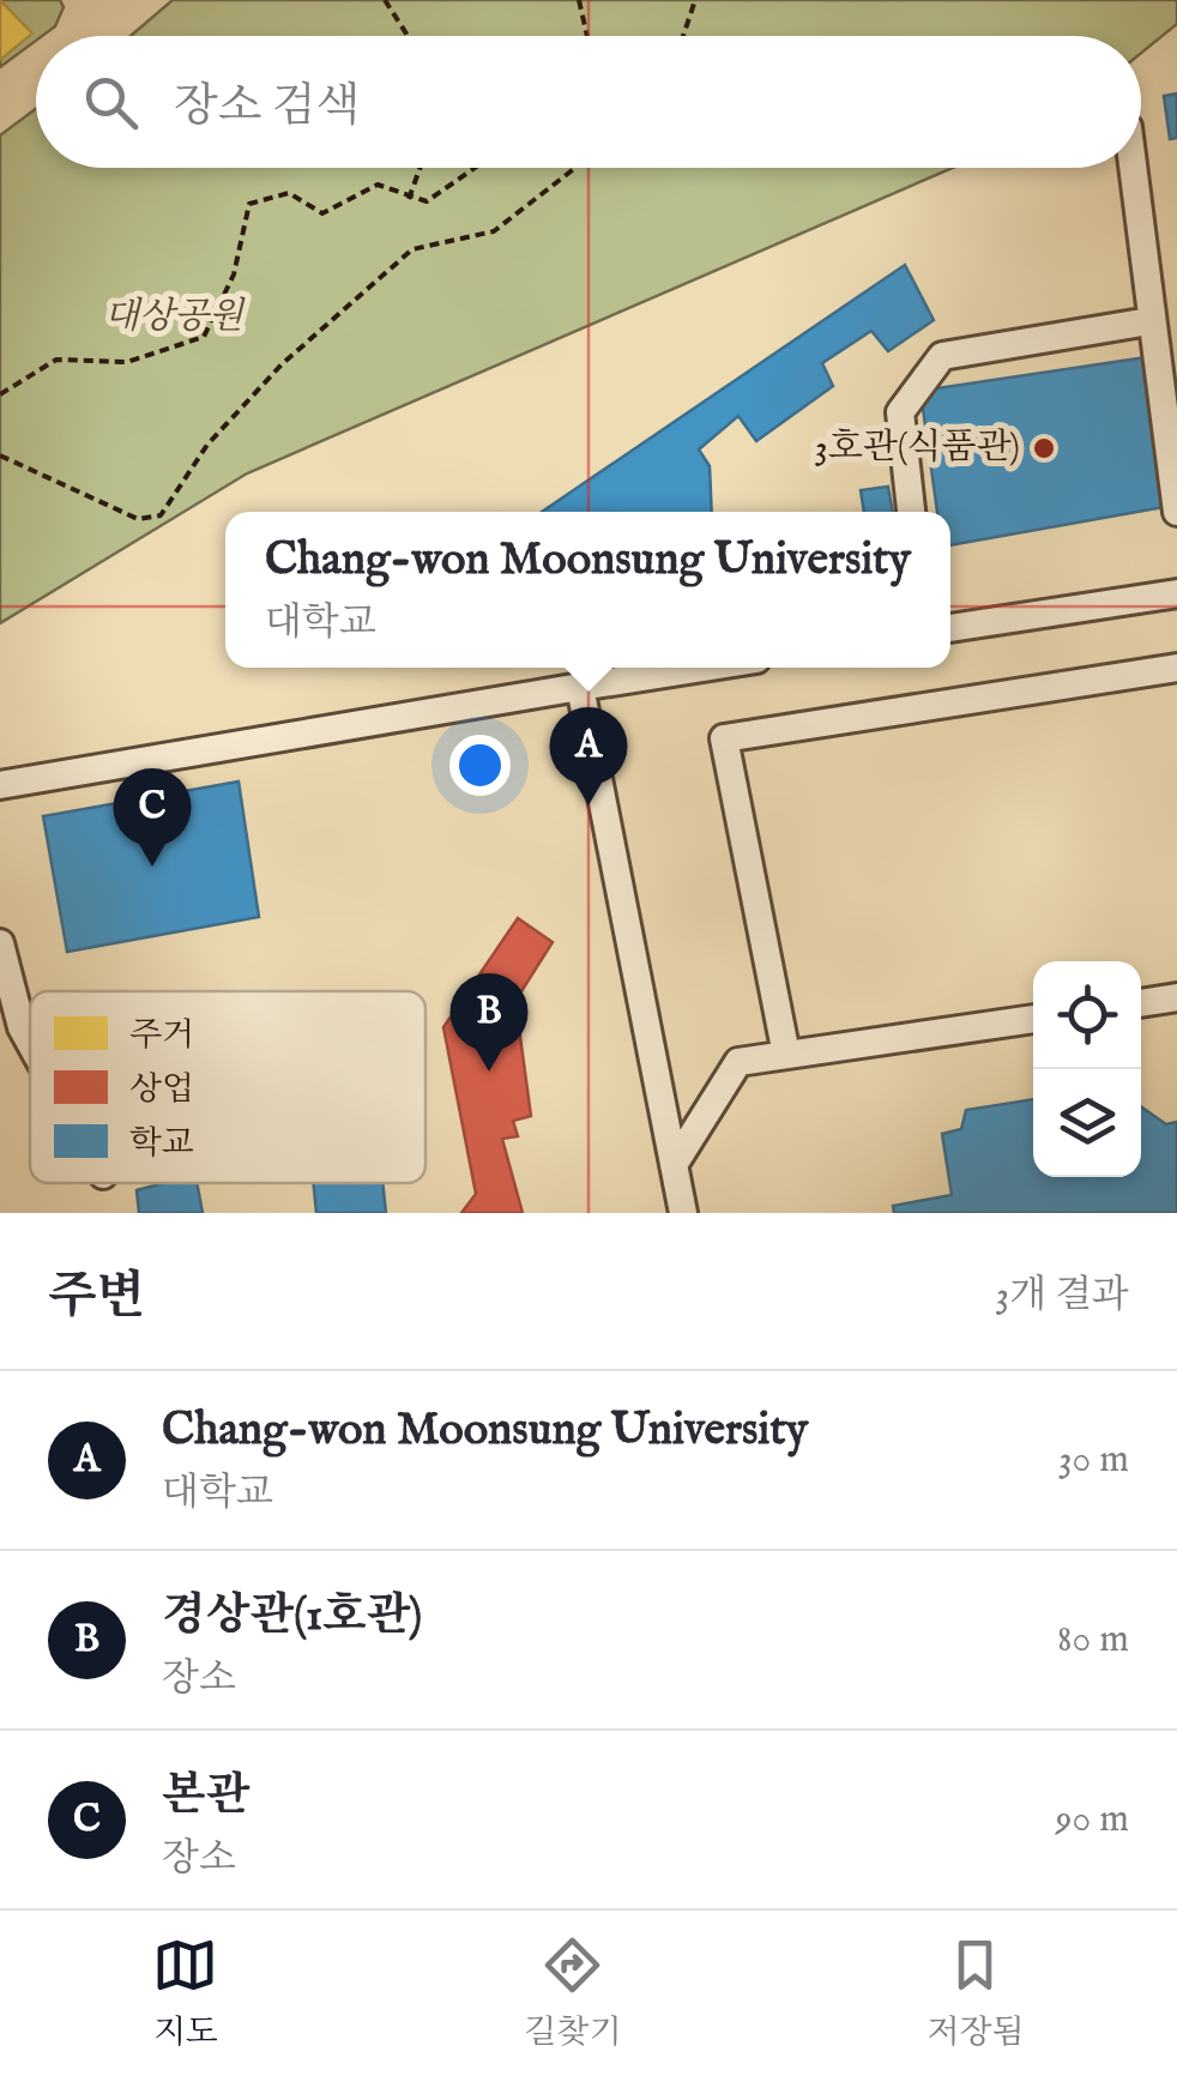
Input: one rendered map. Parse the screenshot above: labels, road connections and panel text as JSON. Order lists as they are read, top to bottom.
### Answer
{
  "parks": ["대상공원"],
  "places": ["3호관(식품관)"],
  "legend": ["주거", "상업", "학교"],
  "page": {
    "search": "장소 검색",
    "popup": ["Chang-won Moonsung University", "대학교"],
    "pins": ["A", "C", "B"],
    "heading": ["주변", "3개 결과"],
    "list": [
      {
        "mark": "A",
        "name": "Chang-won Moonsung University",
        "note": "대학교",
        "value": "30 m"
      },
      {
        "mark": "B",
        "name": "경상관(1호관)",
        "note": "장소",
        "value": "80 m"
      },
      {
        "mark": "C",
        "name": "본관",
        "note": "장소",
        "value": "90 m"
      }
    ],
    "nav": ["지도", "길찾기", "저장됨"]
  }
}
